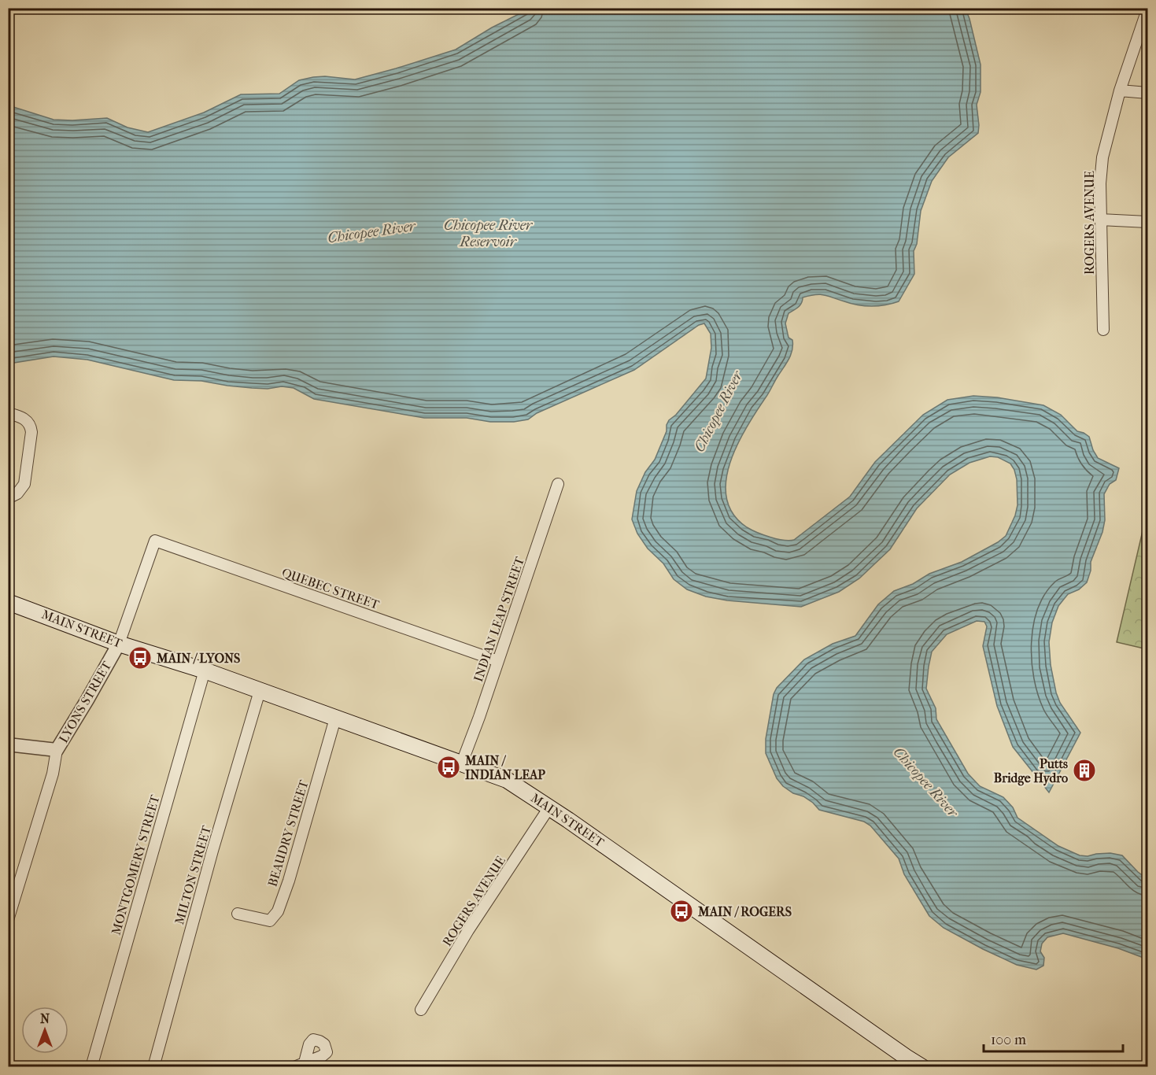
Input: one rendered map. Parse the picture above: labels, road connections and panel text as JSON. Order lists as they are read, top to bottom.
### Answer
{
  "streets": {
    "main road": ["MAIN STREET"],
    "street": [
      "ROGERS AVENUE",
      "QUEBEC STREET",
      "INDIAN LEAP STREET",
      "LYONS STREET",
      "BEAUDRY STREET",
      "MONTGOMERY STREET",
      "MILTON STREET"
    ]
  },
  "crossings": [
    ["ROGERS AVENUE", "MAIN STREET"],
    ["QUEBEC STREET", "INDIAN LEAP STREET"],
    ["QUEBEC STREET", "LYONS STREET"],
    ["INDIAN LEAP STREET", "MAIN STREET"],
    ["MAIN STREET", "LYONS STREET"],
    ["MAIN STREET", "BEAUDRY STREET"],
    ["MAIN STREET", "MONTGOMERY STREET"],
    ["MAIN STREET", "MILTON STREET"]
  ],
  "water": ["Chicopee River Reservoir", "Chicopee River"],
  "places": {
    "bus stop": ["MAIN / LYONS", "MAIN / INDIAN LEAP", "MAIN / ROGERS"],
    "building": ["Putts Bridge Hydro"]
  },
  "scale_bar": "100 m",
  "north": "top"
}
